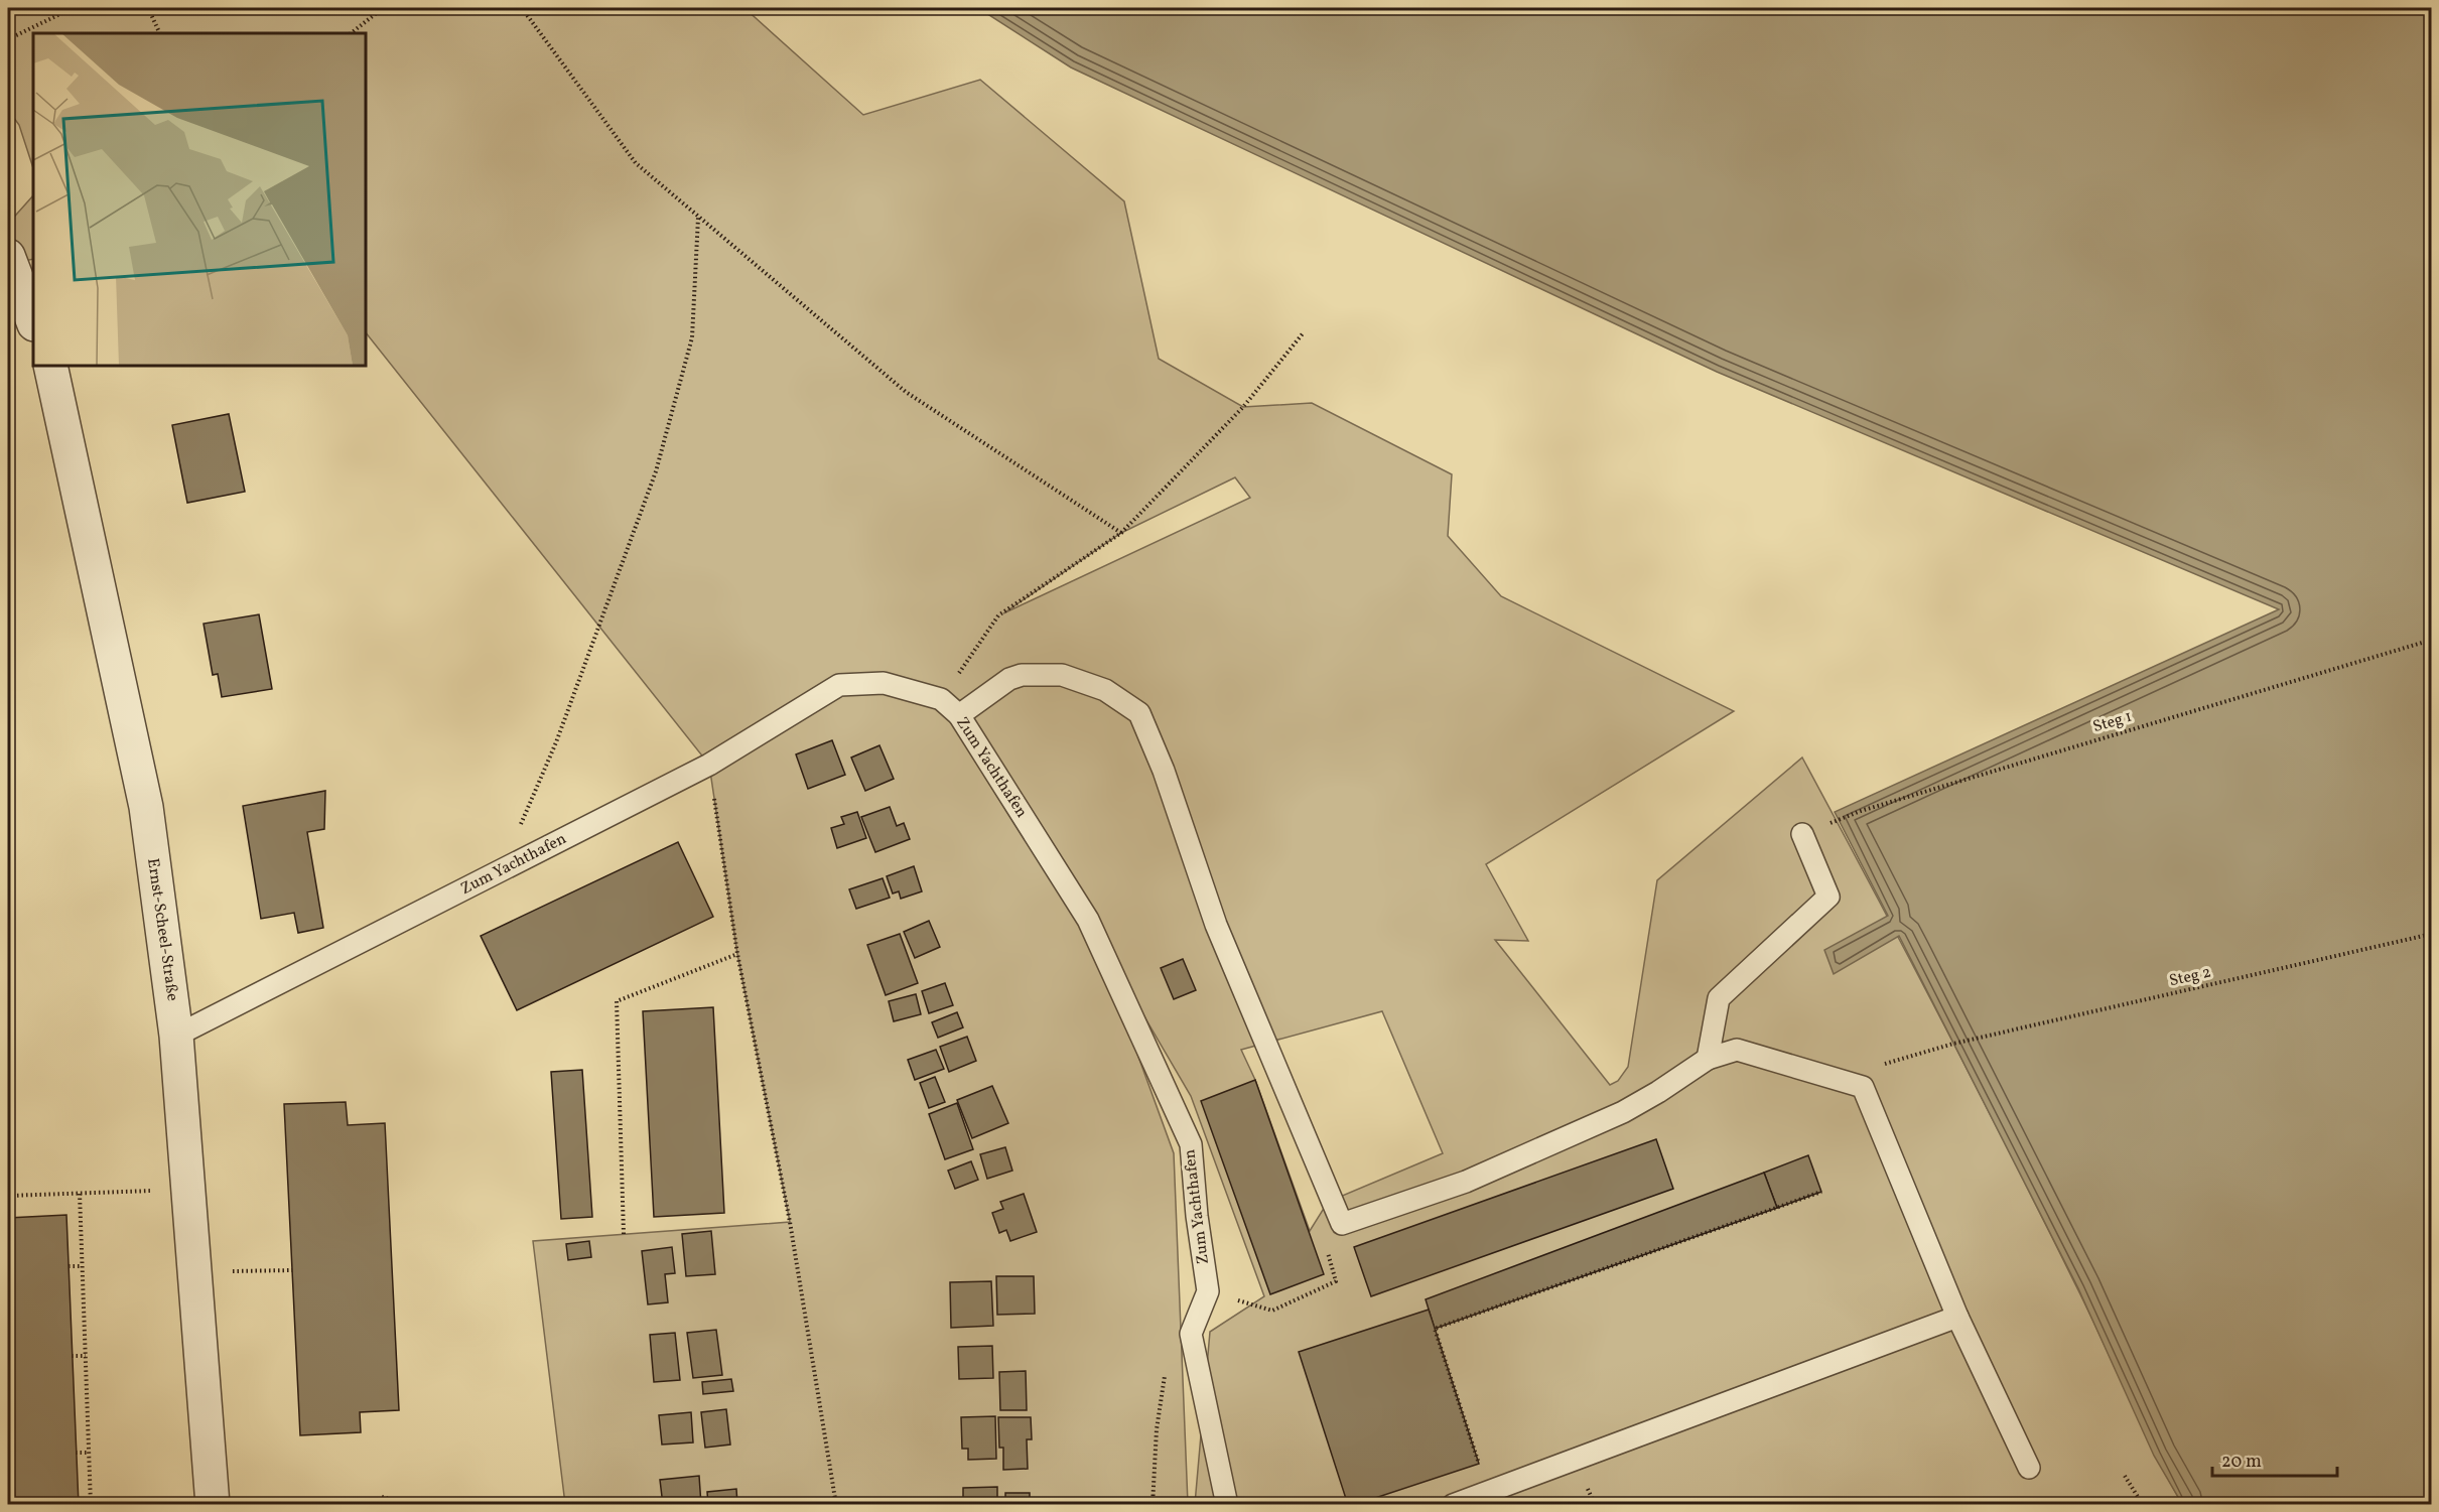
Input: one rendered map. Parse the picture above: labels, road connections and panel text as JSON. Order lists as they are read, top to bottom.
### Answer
{
  "streets": {
    "street": ["Ernst-Scheel-Straße"],
    "lane": ["Zum Yachthafen"],
    "path": ["Steg 1", "Steg 2"]
  },
  "crossings": [
    ["Zum Yachthafen", "Ernst-Scheel-Straße"]
  ],
  "scale_bar": "20 m"
}
